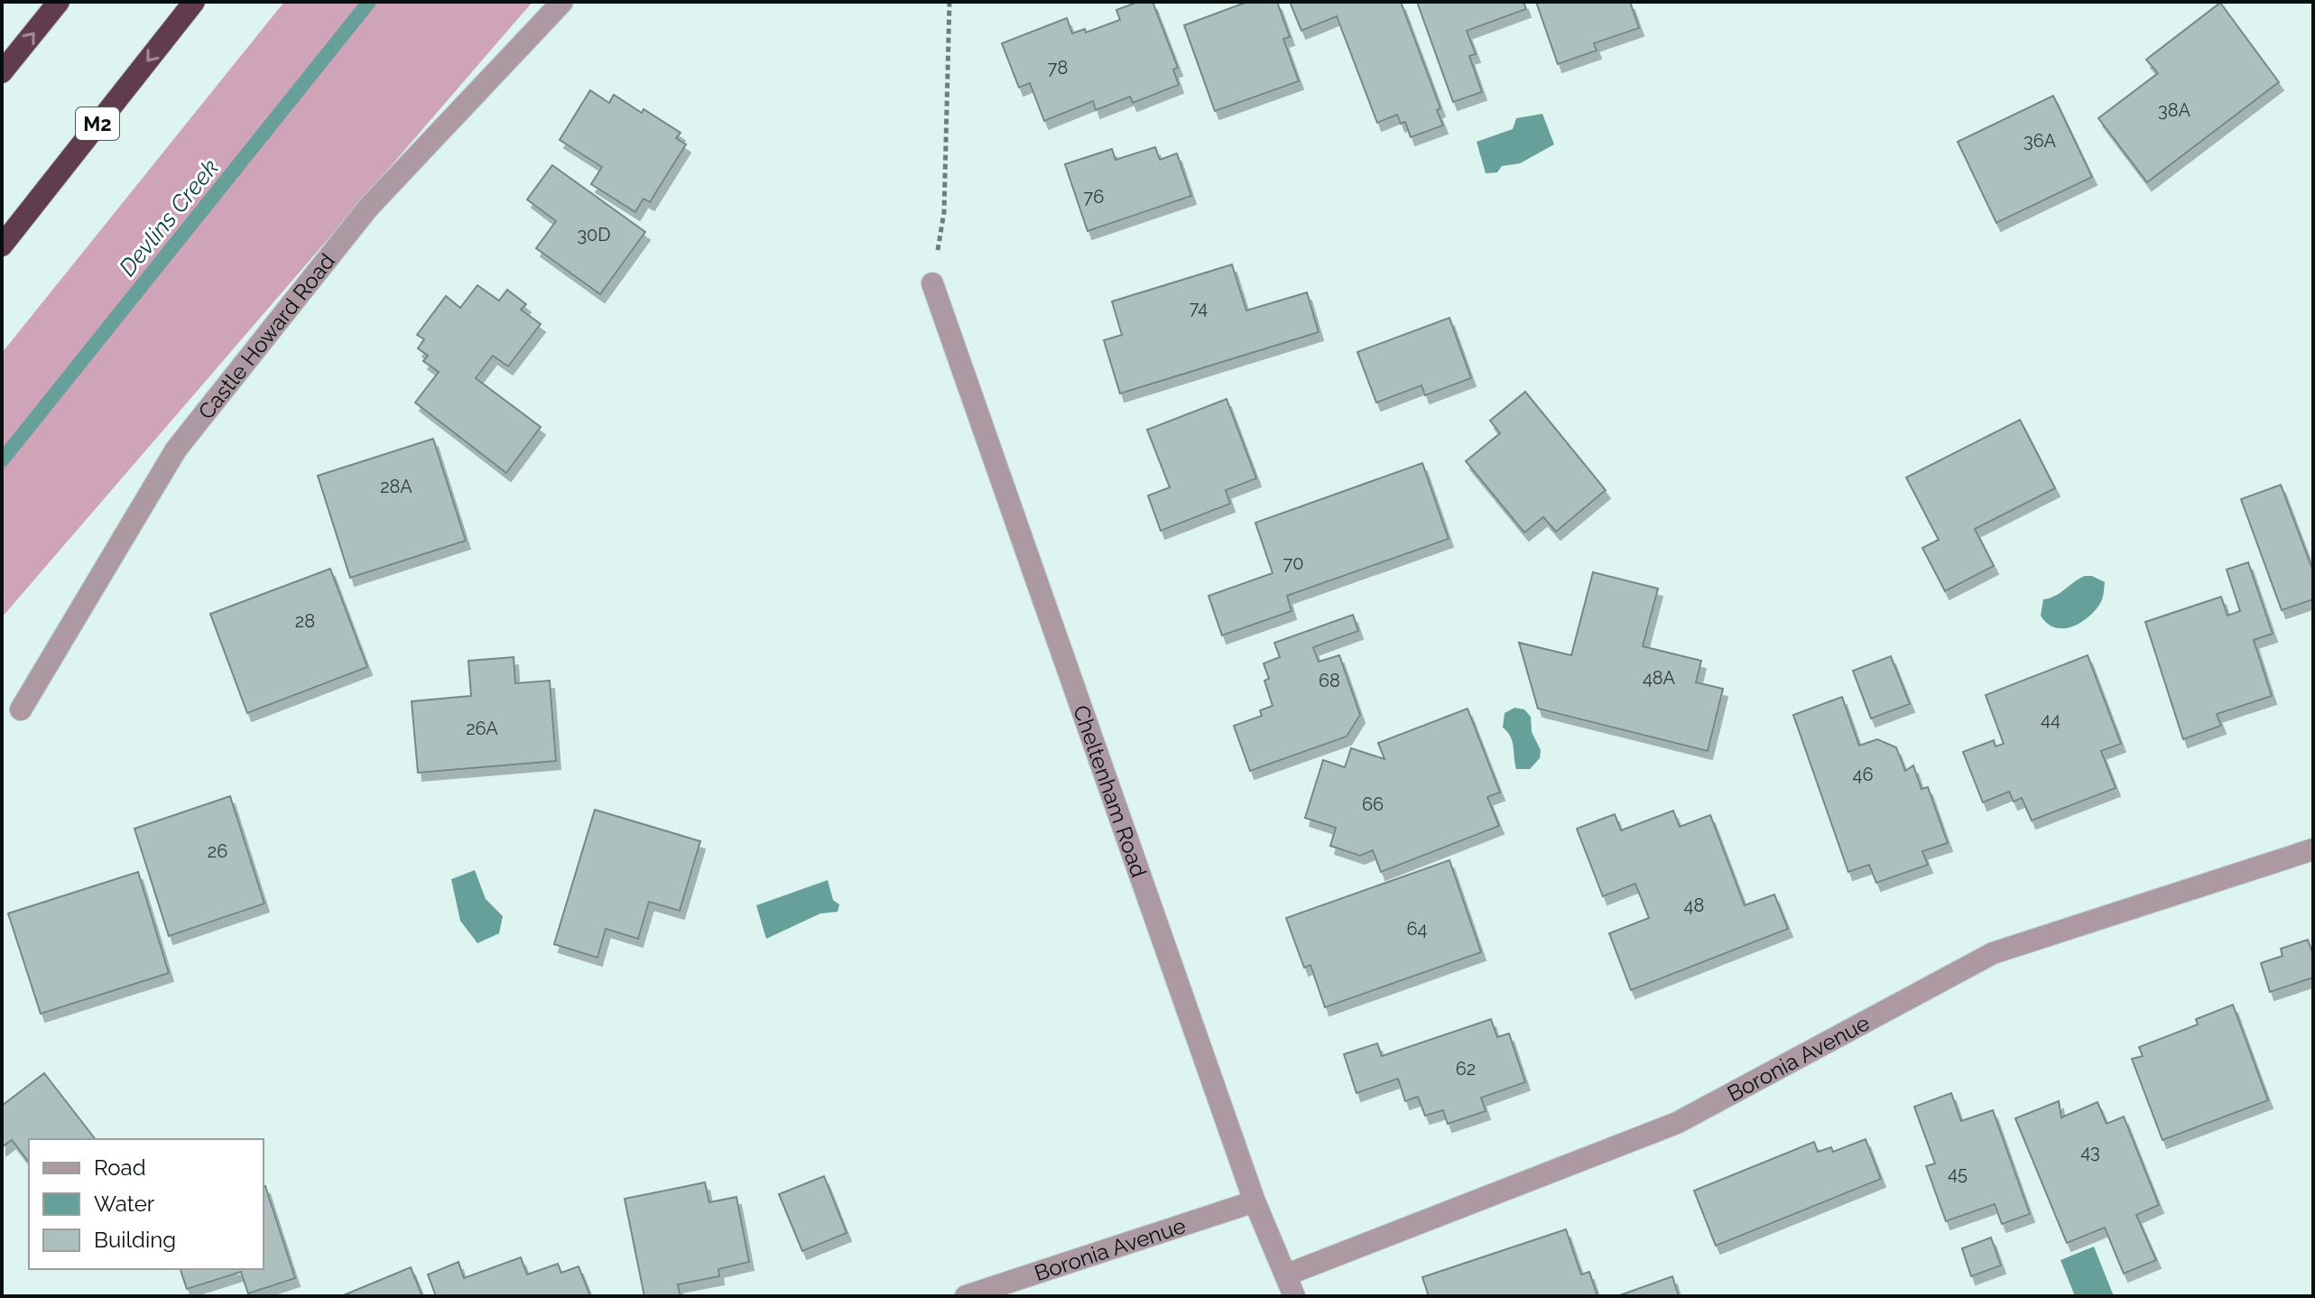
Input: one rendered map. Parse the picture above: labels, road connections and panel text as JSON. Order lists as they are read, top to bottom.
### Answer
{
  "streets": {
    "highway": ["M2"],
    "street": ["Castle Howard Road", "Cheltenham Road", "Boronia Avenue"]
  },
  "crossings": [
    ["Cheltenham Road", "Boronia Avenue"]
  ],
  "water": ["Devlins Creek"],
  "house_numbers": [
    "78",
    "38A",
    "36A",
    "76",
    "30D",
    "74",
    "28A",
    "70",
    "28",
    "48A",
    "68",
    "44",
    "26A",
    "46",
    "66",
    "26",
    "48",
    "64",
    "62",
    "43",
    "45"
  ],
  "legend": ["Road", "Water", "Building"]
}
